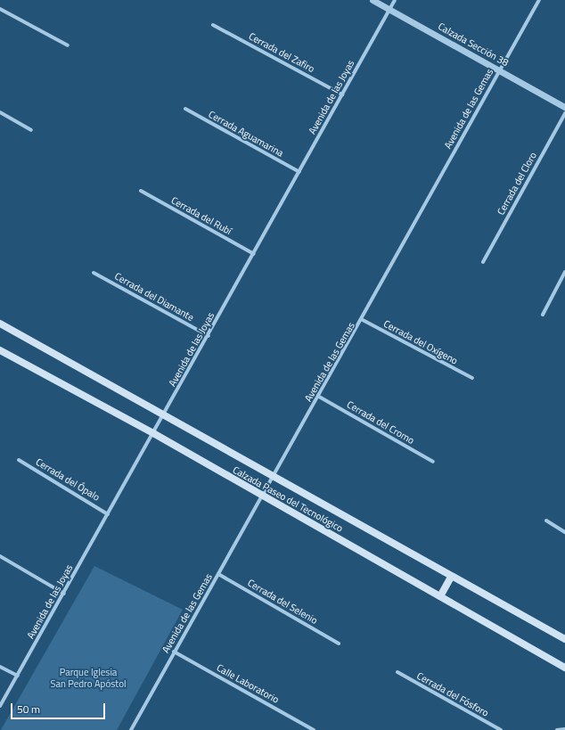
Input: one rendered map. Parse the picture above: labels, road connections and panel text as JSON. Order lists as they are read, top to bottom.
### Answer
{
  "streets": {
    "main road": ["Calzada Paseo del Tecnológico"],
    "street": [
      "Calzada Sección 38",
      "Cerrada del Zafiro",
      "Avenida de las Joyas",
      "Avenida de las Gemas",
      "Cerrada Aguamarina",
      "Cerrada del Cloro",
      "Cerrada del Rubí",
      "Cerrada del Diamante",
      "Cerrada del Oxígeno",
      "Cerrada del Cromo",
      "Cerrada del Ópalo",
      "Cerrada del Selenio",
      "Calle Laboratorio",
      "Cerrada del Fósforo"
    ]
  },
  "crossings": [
    ["Calzada Sección 38", "Avenida de las Joyas"],
    ["Calzada Sección 38", "Avenida de las Gemas"],
    ["Cerrada del Zafiro", "Avenida de las Joyas"],
    ["Avenida de las Joyas", "Cerrada Aguamarina"],
    ["Avenida de las Joyas", "Cerrada del Rubí"],
    ["Avenida de las Joyas", "Cerrada del Diamante"],
    ["Avenida de las Joyas", "Cerrada del Ópalo"],
    ["Avenida de las Joyas", "Calzada Paseo del Tecnológico"],
    ["Avenida de las Gemas", "Cerrada del Oxígeno"],
    ["Avenida de las Gemas", "Cerrada del Cromo"],
    ["Avenida de las Gemas", "Calzada Paseo del Tecnológico"],
    ["Avenida de las Gemas", "Cerrada del Selenio"],
    ["Avenida de las Gemas", "Calle Laboratorio"]
  ],
  "parks": ["Parque Iglesia San Pedro Apóstol"],
  "scale_bar": "50 m"
}
